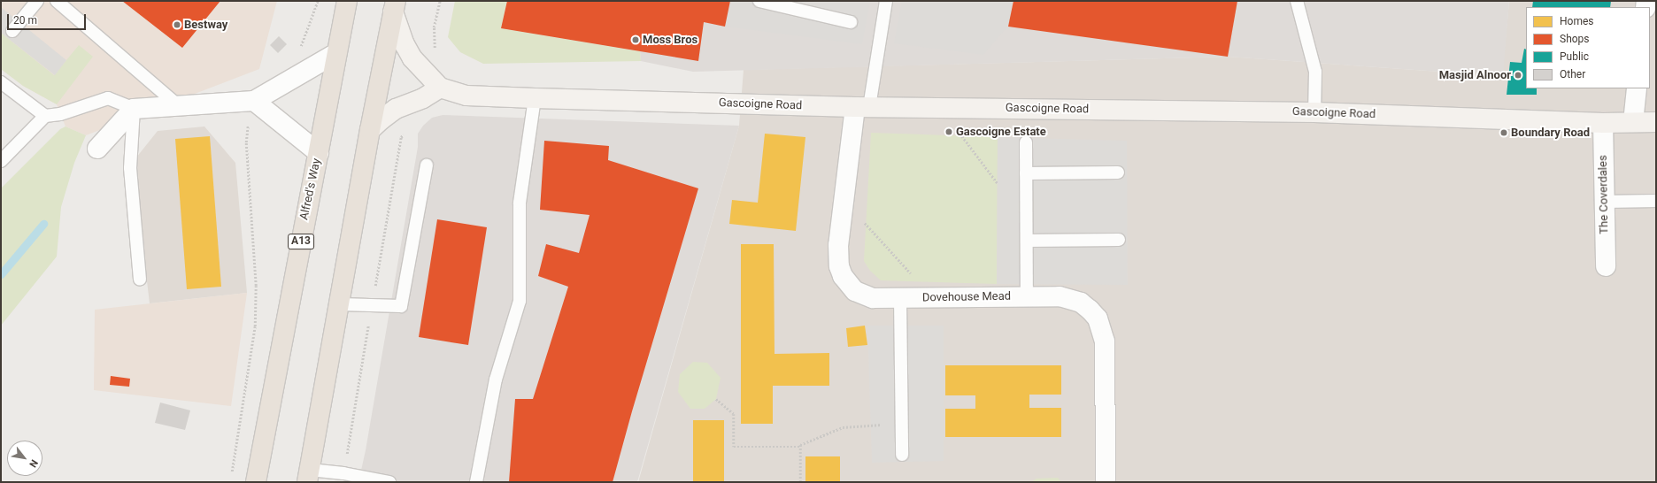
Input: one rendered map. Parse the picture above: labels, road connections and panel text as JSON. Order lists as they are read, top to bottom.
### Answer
{
  "streets": {
    "highway": ["Alfred's Way", "A13"],
    "street": ["Gascoigne Road", "The Coverdales", "Dovehouse Mead"]
  },
  "crossings": [
    ["Gascoigne Road", "The Coverdales"],
    ["Gascoigne Road", "Dovehouse Mead"]
  ],
  "places": [
    "Bestway",
    "Moss Bros",
    "Masjid Alnoor",
    "Gascoigne Estate",
    "Boundary Road"
  ],
  "legend": [
    "Homes",
    "Shops",
    "Public",
    "Other"
  ],
  "scale_bar": "20 m",
  "north": "bottom right"
}
